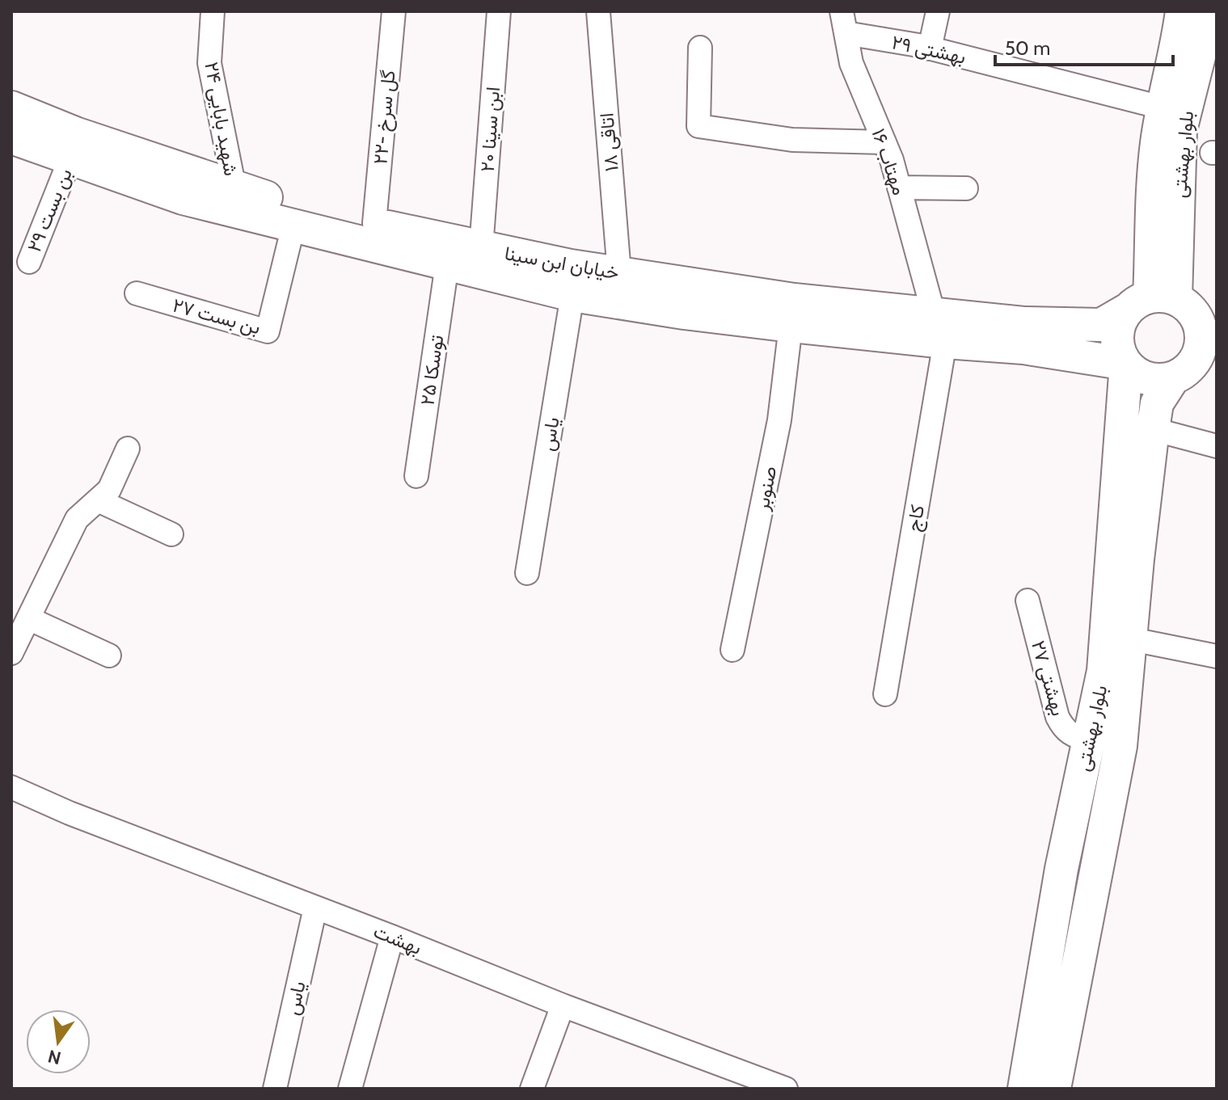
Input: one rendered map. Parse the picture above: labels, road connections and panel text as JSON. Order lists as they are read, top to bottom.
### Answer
{
  "streets": {
    "main road": ["بلوار بهشتی", "خیابان ابن سینا"],
    "street": [
      "بهشتی ۲۹",
      "گل سرخ -۲۲",
      "شهید بابایی ۲۴",
      "ابن سینا ۲۰",
      "اتاقی ۱۸",
      "مهتاب ۱۶",
      "بن بست ۲۹",
      "بن بست ۲۷",
      "توسکا ۲۵",
      "یاس",
      "صنوبر",
      "کاج",
      "بهشتی ۲۷",
      "بهشت"
    ]
  },
  "crossings": [
    ["بهشتی ۲۹", "بلوار بهشتی"],
    ["بهشتی ۲۹", "مهتاب ۱۶"],
    ["گل سرخ -۲۲", "خیابان ابن سینا"],
    ["شهید بابایی ۲۴", "خیابان ابن سینا"],
    ["ابن سینا ۲۰", "خیابان ابن سینا"],
    ["اتاقی ۱۸", "خیابان ابن سینا"],
    ["بلوار بهشتی", "خیابان ابن سینا"],
    ["بلوار بهشتی", "بهشتی ۲۷"],
    ["مهتاب ۱۶", "خیابان ابن سینا"],
    ["مهتاب ۱۶", "کاج"],
    ["بن بست ۲۹", "خیابان ابن سینا"],
    ["خیابان ابن سینا", "بن بست ۲۷"],
    ["خیابان ابن سینا", "توسکا ۲۵"],
    ["خیابان ابن سینا", "یاس"],
    ["خیابان ابن سینا", "صنوبر"],
    ["خیابان ابن سینا", "کاج"],
    ["یاس", "بهشت"]
  ],
  "scale_bar": "50 m",
  "north": "bottom"
}
